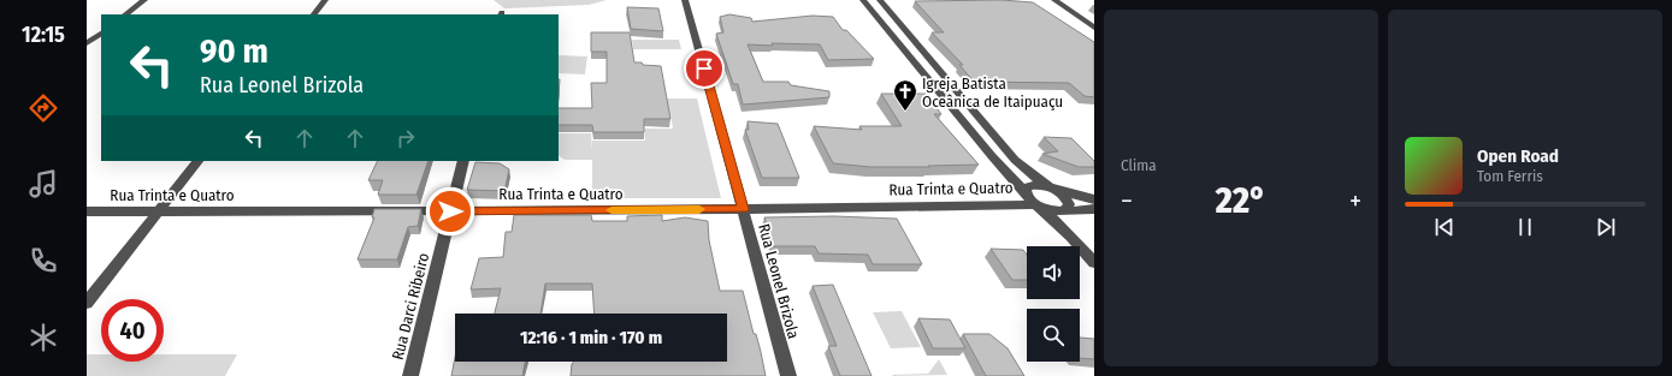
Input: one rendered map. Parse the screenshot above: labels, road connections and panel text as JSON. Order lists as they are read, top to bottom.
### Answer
{
  "streets": {
    "street": ["Rua Trinta e Quatro", "Rua Leonel Brizola", "Rua Darci Ribeiro"]
  },
  "crossings": [
    ["Rua Trinta e Quatro", "Rua Leonel Brizola"],
    ["Rua Trinta e Quatro", "Rua Darci Ribeiro"]
  ],
  "places": {
    "church": ["Igreja Batista Oceânica de Itaipuaçu"]
  },
  "page": {
    "tabs": "12:15",
    "tile": "Clima",
    "turn": ["90 m", "Rua Leonel Brizola"],
    "song": ["Open Road", "Tom Ferris"],
    "heat": ["−", "22°", "+"],
    "limit": "40",
    "trip": "12:16 · 1 min · 170 m"
  }
}
